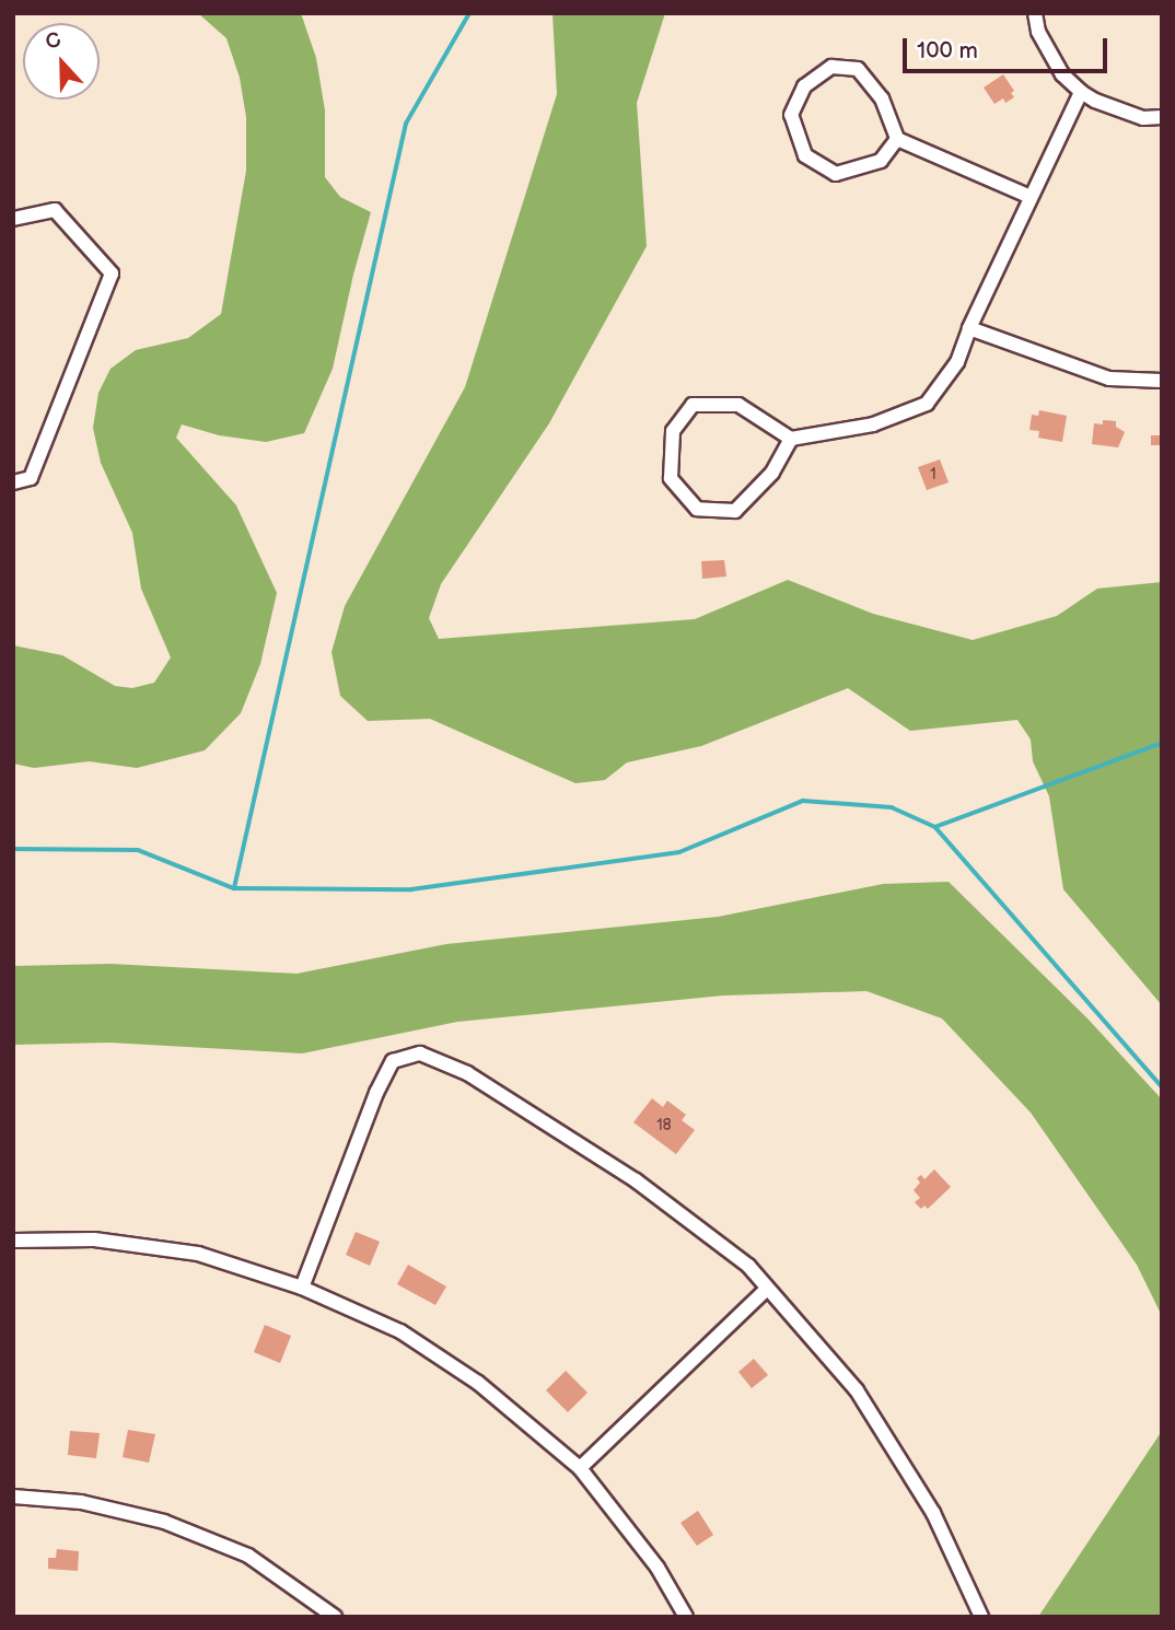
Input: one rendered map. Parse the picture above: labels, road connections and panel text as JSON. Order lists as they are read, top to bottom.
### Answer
{
  "house_numbers": ["1", "18"],
  "scale_bar": "100 m",
  "north": "top"
}
